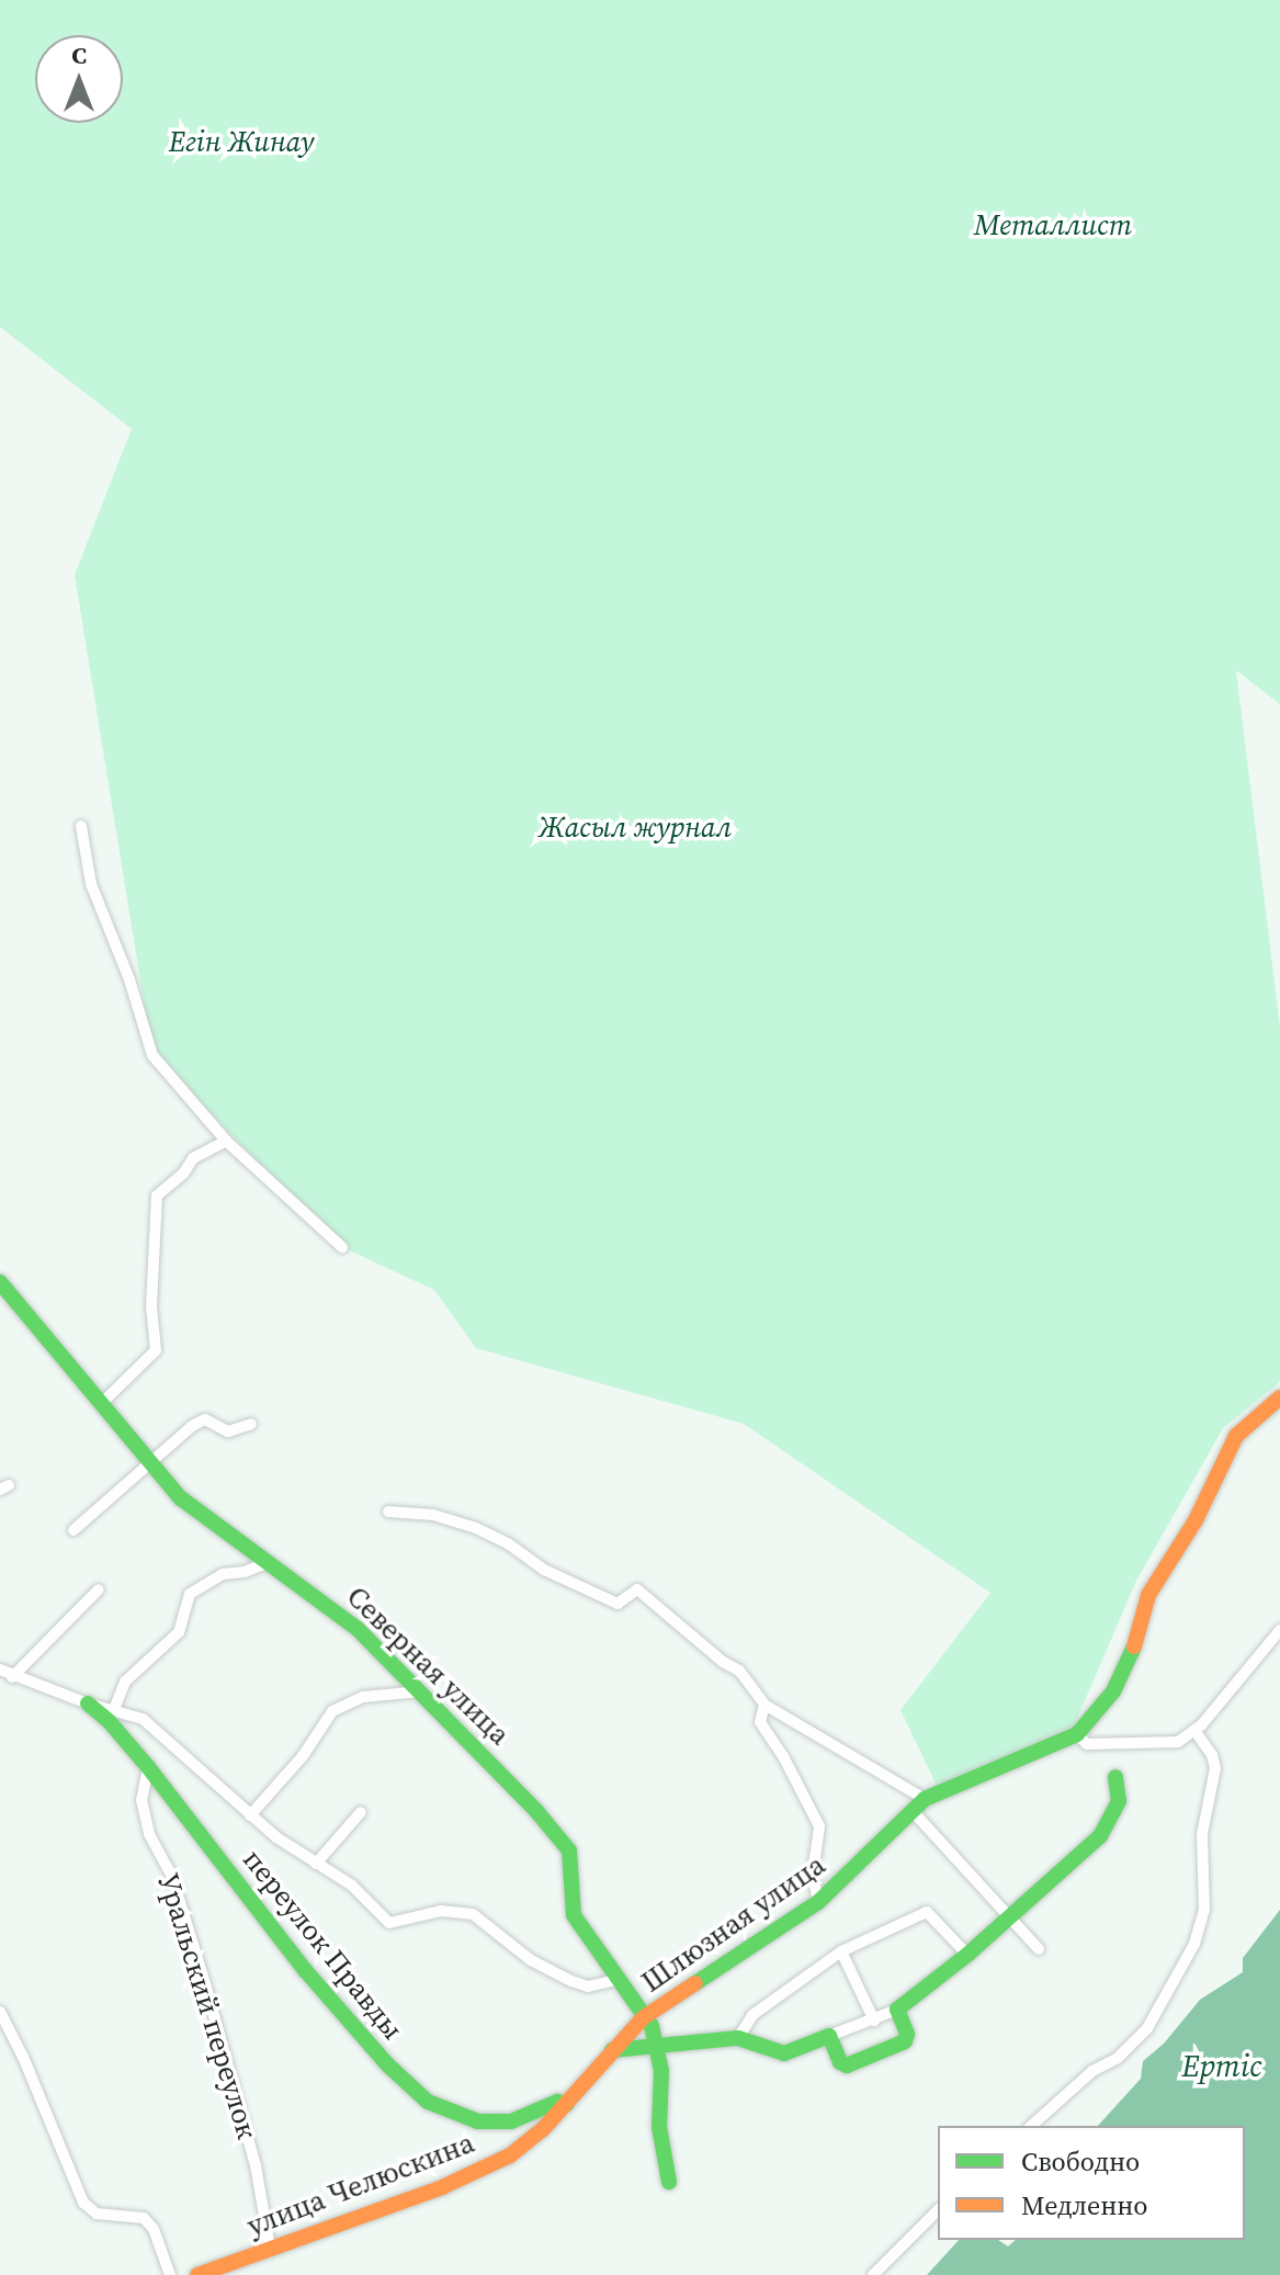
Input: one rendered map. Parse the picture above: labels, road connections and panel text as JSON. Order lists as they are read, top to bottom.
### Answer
{
  "streets": {
    "street": [
      "Северная улица",
      "Шлюзная улица",
      "переулок Правды",
      "Уральский переулок",
      "улица Челюскина"
    ]
  },
  "crossings": [
    ["Северная улица", "Шлюзная улица"],
    ["Северная улица", "улица Челюскина"],
    ["Шлюзная улица", "улица Челюскина"],
    ["переулок Правды", "Уральский переулок"],
    ["переулок Правды", "улица Челюскина"],
    ["Уральский переулок", "улица Челюскина"]
  ],
  "water": ["Ертіс"],
  "parks": ["Егін Жинау", "Металлист", "Жасыл журнал"],
  "legend": ["Свободно", "Медленно"],
  "north": "top"
}
